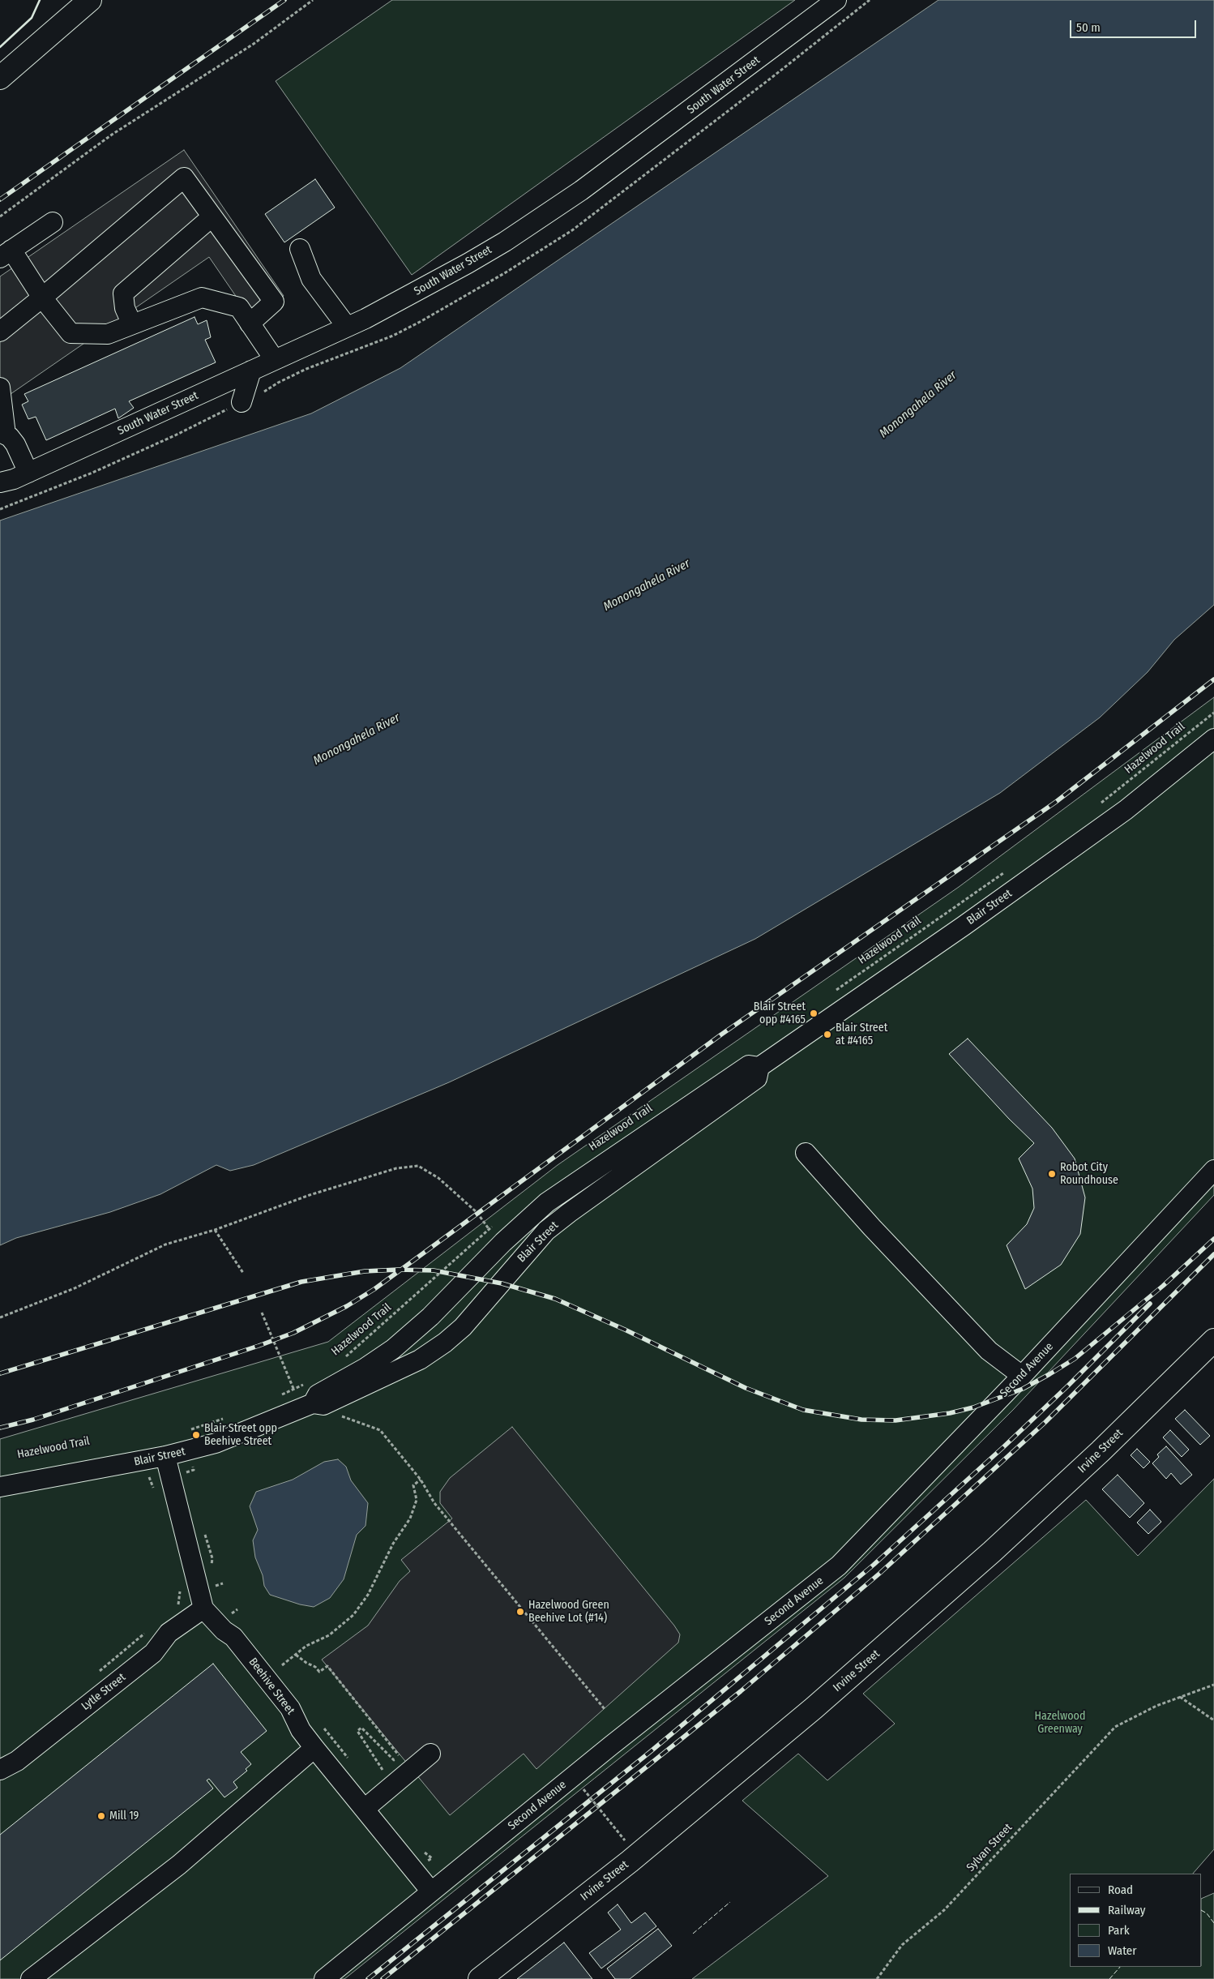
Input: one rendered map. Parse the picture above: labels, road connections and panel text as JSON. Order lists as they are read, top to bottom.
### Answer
{
  "streets": {
    "main road": ["Irvine Street"],
    "street": [
      "South Water Street",
      "Blair Street",
      "Second Avenue",
      "Beehive Street",
      "Lytle Street"
    ],
    "path": ["Hazelwood Trail", "Sylvan Street"]
  },
  "crossings": [
    ["Second Avenue", "Beehive Street"],
    ["Beehive Street", "Lytle Street"]
  ],
  "water": ["Monongahela River"],
  "parks": ["Hazelwood Greenway"],
  "places": [
    "Blair Street opp #4165",
    "Blair Street at #4165",
    "Robot City Roundhouse",
    "Blair Street opp Beehive Street",
    "Hazelwood Green Beehive Lot (#14)",
    "Mill 19"
  ],
  "legend": [
    "Road",
    "Railway",
    "Park",
    "Water"
  ],
  "scale_bar": "50 m"
}
